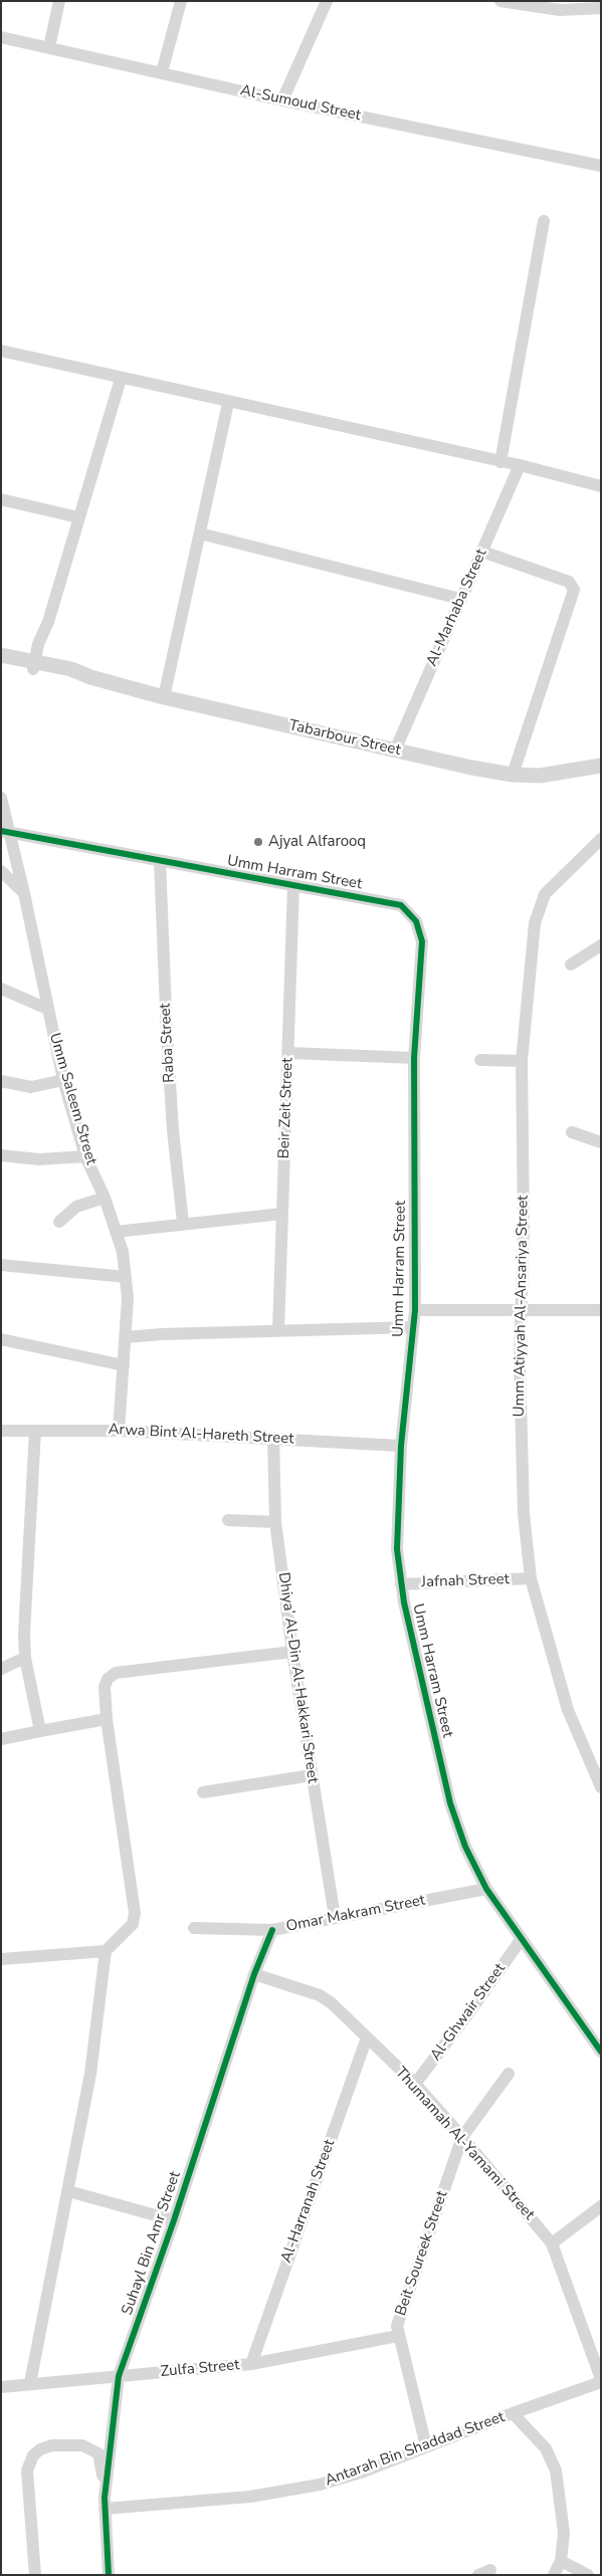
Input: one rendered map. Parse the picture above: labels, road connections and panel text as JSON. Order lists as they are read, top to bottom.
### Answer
{
  "streets": {
    "street": [
      "Al-Sumoud Street",
      "Al-Marhaba Street",
      "Tabarbour Street",
      "Umm Harram Street",
      "Raba Street",
      "Umm Saleem Street",
      "Beir Zeit Street",
      "Umm Atiyyah Al-Ansariya Street",
      "Arwa Bint Al-Hareth Street",
      "Jafnah Street",
      "Dhiya’ Al-Din Al-Hakkari Street",
      "Omar Makram Street",
      "Al-Ghwair Street",
      "Thumamah Al-Yamami Street",
      "Al-Harranah Street",
      "Suhayl Bin Amr Street",
      "Beit Soureek Street",
      "Zulfa Street",
      "Antarah Bin Shaddad Street"
    ]
  },
  "crossings": [
    ["Al-Marhaba Street", "Tabarbour Street"],
    ["Umm Harram Street", "Raba Street"],
    ["Umm Harram Street", "Umm Saleem Street"],
    ["Umm Harram Street", "Beir Zeit Street"],
    ["Umm Harram Street", "Arwa Bint Al-Hareth Street"],
    ["Umm Harram Street", "Jafnah Street"],
    ["Umm Harram Street", "Omar Makram Street"],
    ["Umm Harram Street", "Al-Ghwair Street"],
    ["Umm Saleem Street", "Arwa Bint Al-Hareth Street"],
    ["Umm Atiyyah Al-Ansariya Street", "Jafnah Street"],
    ["Arwa Bint Al-Hareth Street", "Dhiya’ Al-Din Al-Hakkari Street"],
    ["Dhiya’ Al-Din Al-Hakkari Street", "Omar Makram Street"],
    ["Omar Makram Street", "Suhayl Bin Amr Street"],
    ["Al-Ghwair Street", "Thumamah Al-Yamami Street"],
    ["Thumamah Al-Yamami Street", "Al-Harranah Street"],
    ["Thumamah Al-Yamami Street", "Suhayl Bin Amr Street"],
    ["Thumamah Al-Yamami Street", "Beit Soureek Street"],
    ["Thumamah Al-Yamami Street", "Antarah Bin Shaddad Street"],
    ["Al-Harranah Street", "Zulfa Street"],
    ["Suhayl Bin Amr Street", "Zulfa Street"],
    ["Suhayl Bin Amr Street", "Antarah Bin Shaddad Street"],
    ["Beit Soureek Street", "Zulfa Street"],
    ["Beit Soureek Street", "Antarah Bin Shaddad Street"]
  ],
  "places": ["Ajyal Alfarooq"]
}
